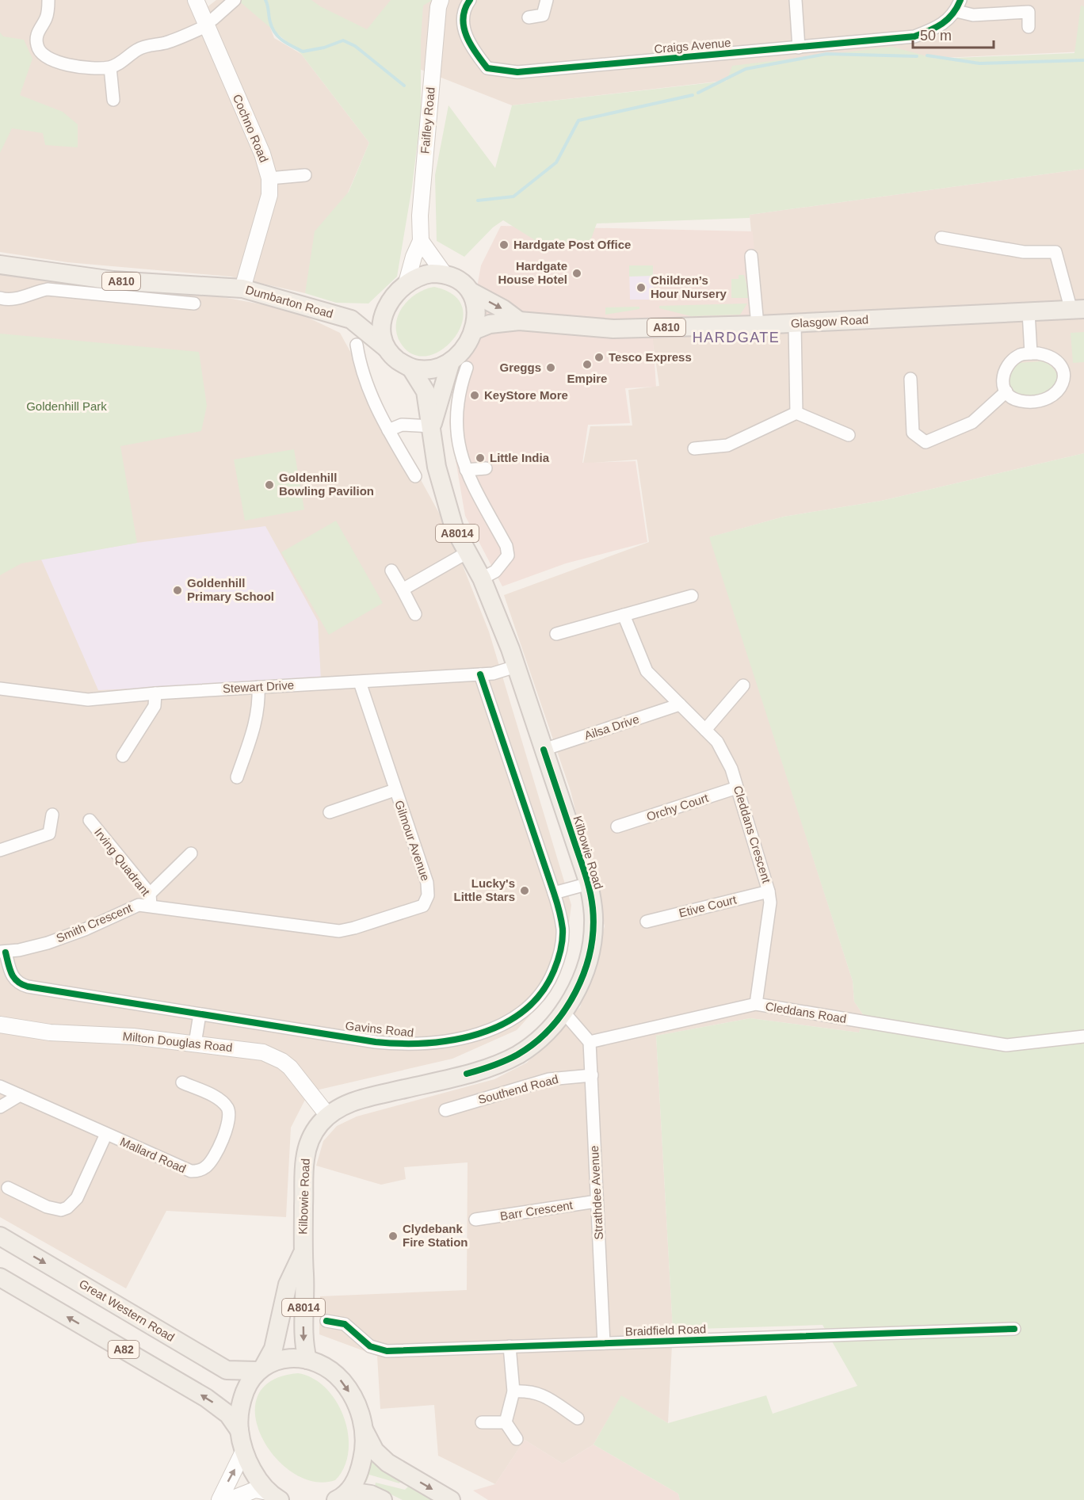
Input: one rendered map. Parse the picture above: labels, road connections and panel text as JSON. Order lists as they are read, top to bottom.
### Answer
{
  "streets": {
    "main road": [
      "A810",
      "Dumbarton Road",
      "Glasgow Road",
      "A8014",
      "Kilbowie Road",
      "Great Western Road",
      "A82"
    ],
    "street": [
      "Craigs Avenue",
      "Faifley Road",
      "Cochno Road",
      "Stewart Drive",
      "Ailsa Drive",
      "Orchy Court",
      "Cleddans Crescent",
      "Gilmour Avenue",
      "Irving Quadrant",
      "Etive Court",
      "Smith Crescent",
      "Cleddans Road",
      "Gavins Road",
      "Milton Douglas Road",
      "Southend Road",
      "Mallard Road",
      "Strathdee Avenue",
      "Barr Crescent",
      "Braidfield Road"
    ]
  },
  "crossings": [
    ["Faifley Road", "A810"],
    ["Faifley Road", "Glasgow Road"],
    ["Faifley Road", "Kilbowie Road"],
    ["Cochno Road", "Dumbarton Road"],
    ["A810", "Dumbarton Road"],
    ["A810", "Glasgow Road"],
    ["A810", "Kilbowie Road"],
    ["Glasgow Road", "Kilbowie Road"],
    ["Stewart Drive", "Gilmour Avenue"],
    ["Stewart Drive", "Kilbowie Road"],
    ["Stewart Drive", "Gavins Road"],
    ["Ailsa Drive", "Cleddans Crescent"],
    ["Ailsa Drive", "Kilbowie Road"],
    ["Orchy Court", "Cleddans Crescent"],
    ["Cleddans Crescent", "Etive Court"],
    ["Cleddans Crescent", "Cleddans Road"],
    ["Gilmour Avenue", "Irving Quadrant"],
    ["Gilmour Avenue", "Smith Crescent"],
    ["Kilbowie Road", "Milton Douglas Road"],
    ["Kilbowie Road", "Great Western Road"],
    ["Kilbowie Road", "A82"],
    ["Irving Quadrant", "Smith Crescent"],
    ["Smith Crescent", "Gavins Road"],
    ["Cleddans Road", "Strathdee Avenue"],
    ["Southend Road", "Strathdee Avenue"],
    ["Strathdee Avenue", "Barr Crescent"],
    ["Strathdee Avenue", "Braidfield Road"],
    ["Great Western Road", "A82"]
  ],
  "districts": ["HARDGATE"],
  "parks": ["Goldenhill Park"],
  "places": [
    "Hardgate Post Office",
    "Hardgate House Hotel",
    "Children’s Hour Nursery",
    "Tesco Express",
    "Empire",
    "Greggs",
    "KeyStore More",
    "Little India",
    "Goldenhill Bowling Pavilion",
    "Goldenhill Primary School",
    "Lucky's Little Stars",
    "Clydebank Fire Station"
  ],
  "scale_bar": "50 m"
}
